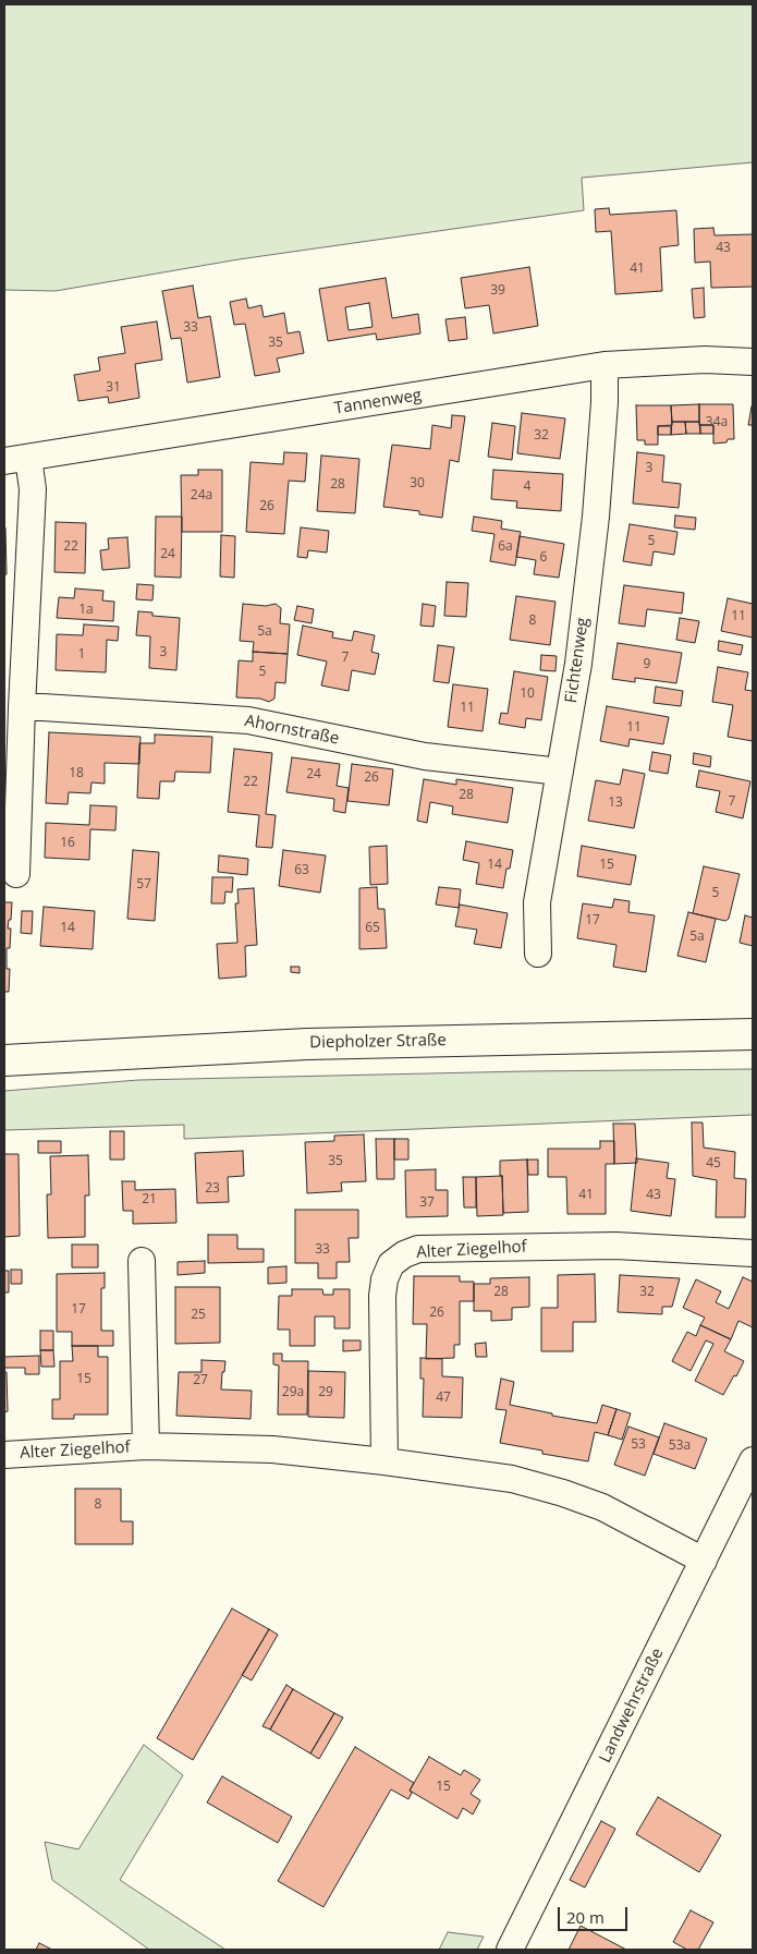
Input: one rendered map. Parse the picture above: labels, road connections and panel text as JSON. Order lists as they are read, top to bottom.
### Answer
{
  "streets": {
    "main road": ["Diepholzer Straße"],
    "street": [
      "Tannenweg",
      "Fichtenweg",
      "Ahornstraße",
      "Alter Ziegelhof",
      "Landwehrstraße"
    ]
  },
  "crossings": [
    ["Tannenweg", "Fichtenweg"],
    ["Fichtenweg", "Ahornstraße"],
    ["Alter Ziegelhof", "Landwehrstraße"]
  ],
  "house_numbers": [
    "43",
    "41",
    "39",
    "33",
    "35",
    "31",
    "34a",
    "32",
    "3",
    "30",
    "28",
    "4",
    "24a",
    "26",
    "5",
    "22",
    "6a",
    "24",
    "6",
    "1a",
    "11",
    "8",
    "5a",
    "3",
    "1",
    "7",
    "9",
    "5",
    "10",
    "11",
    "11",
    "18",
    "24",
    "26",
    "22",
    "28",
    "7",
    "13",
    "16",
    "14",
    "15",
    "63",
    "57",
    "5",
    "17",
    "14",
    "65",
    "5a",
    "35",
    "45",
    "23",
    "41",
    "43",
    "21",
    "37",
    "33",
    "28",
    "32",
    "17",
    "26",
    "25",
    "15",
    "27",
    "29a",
    "29",
    "47",
    "53",
    "53a",
    "8",
    "15"
  ],
  "scale_bar": "20 m"
}
